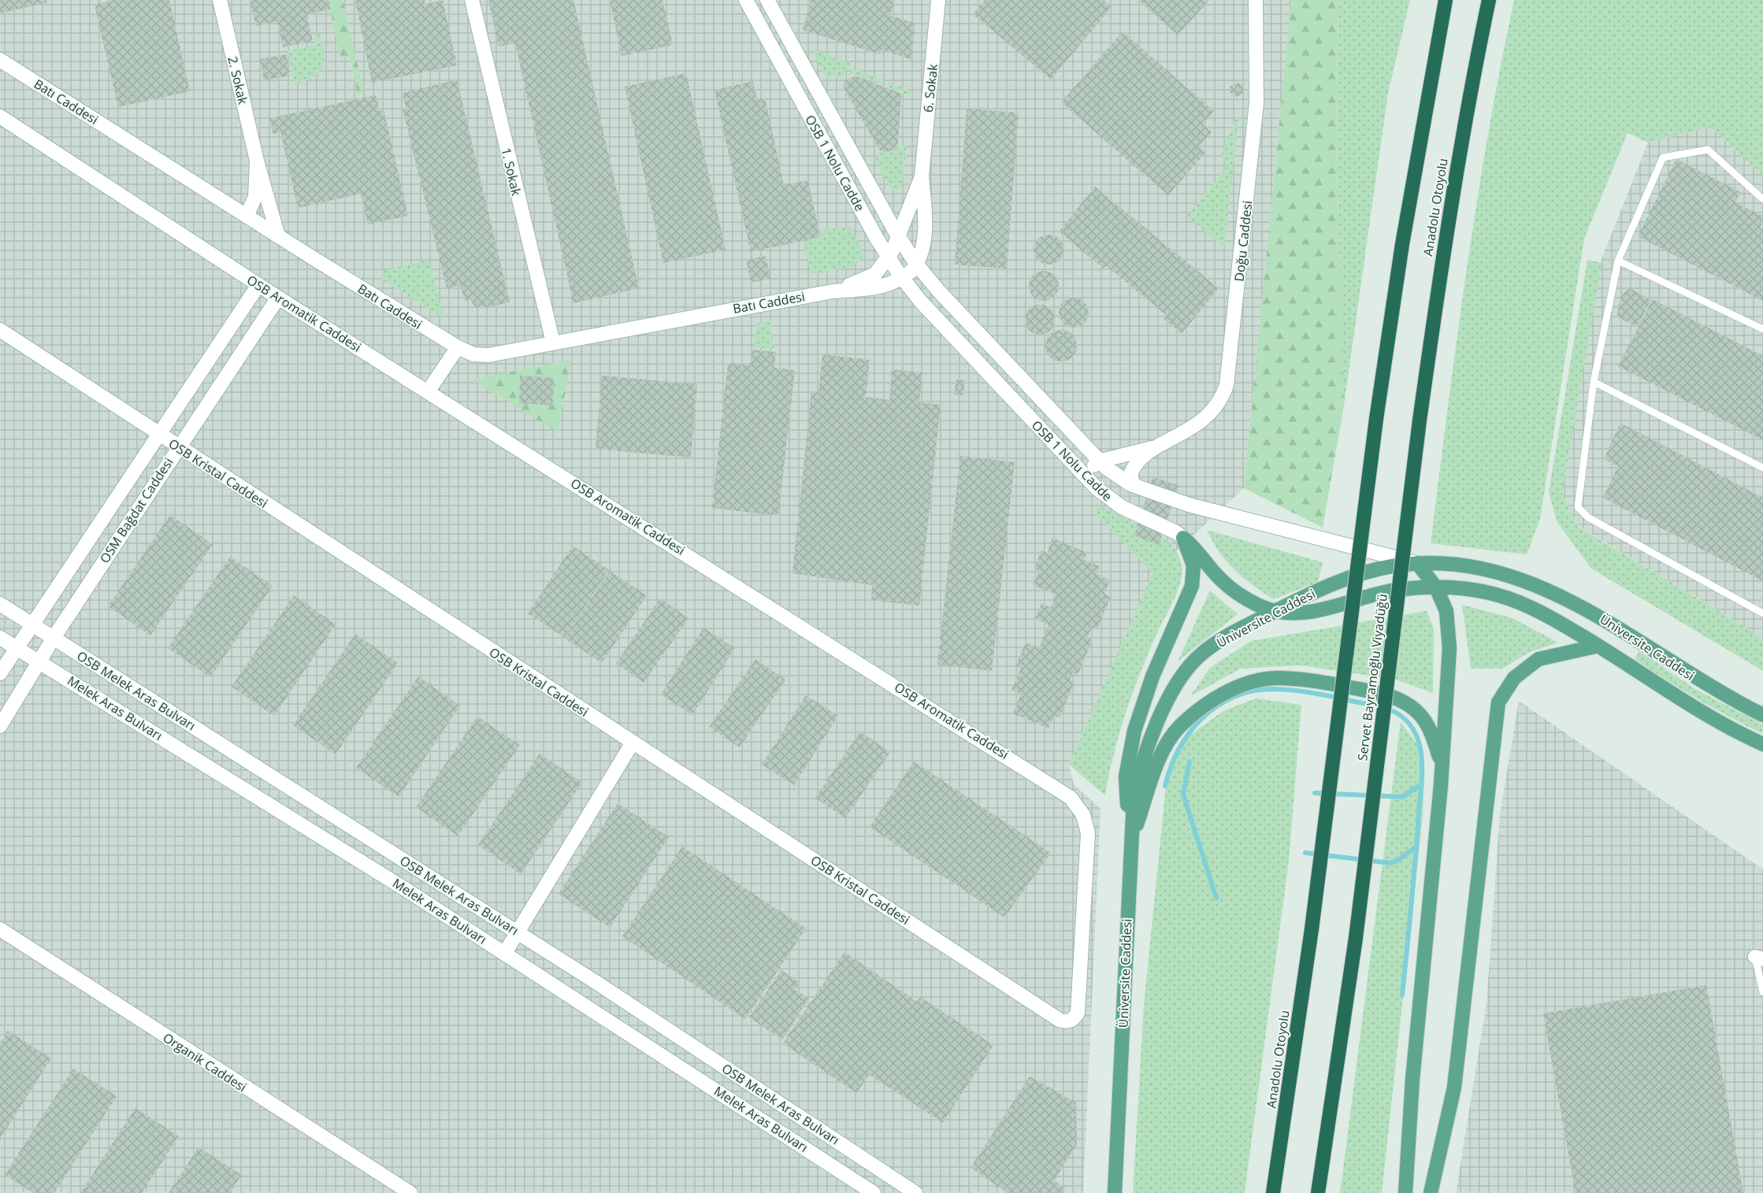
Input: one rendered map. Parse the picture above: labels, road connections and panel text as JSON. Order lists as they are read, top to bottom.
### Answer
{
  "streets": {
    "highway": ["Anadolu Otoyolu", "Servet Bayramoğlu Viyadüğü"],
    "main road": ["OSB 1 Nolu Cadde", "Üniversite Caddesi"],
    "street": [
      "2. Sokak",
      "6. Sokak",
      "Batı Caddesi",
      "1. Sokak",
      "Doğu Caddesi",
      "OSB Aromatik Caddesi",
      "OSB Kristal Caddesi",
      "OSM Bağdat Caddesi",
      "OSB Melek Aras Bulvarı",
      "Melek Aras Bulvarı",
      "Organik Caddesi"
    ]
  },
  "crossings": [
    ["2. Sokak", "Batı Caddesi"],
    ["6. Sokak", "Batı Caddesi"],
    ["6. Sokak", "OSB 1 Nolu Cadde"],
    ["Batı Caddesi", "OSB 1 Nolu Cadde"],
    ["Batı Caddesi", "1. Sokak"],
    ["OSB 1 Nolu Cadde", "Doğu Caddesi"],
    ["OSB 1 Nolu Cadde", "Üniversite Caddesi"],
    ["Anadolu Otoyolu", "Servet Bayramoğlu Viyadüğü"],
    ["OSB Aromatik Caddesi", "OSB Kristal Caddesi"],
    ["OSB Aromatik Caddesi", "OSM Bağdat Caddesi"],
    ["OSB Kristal Caddesi", "OSM Bağdat Caddesi"],
    ["OSM Bağdat Caddesi", "OSB Melek Aras Bulvarı"],
    ["OSM Bağdat Caddesi", "Melek Aras Bulvarı"]
  ]
}
